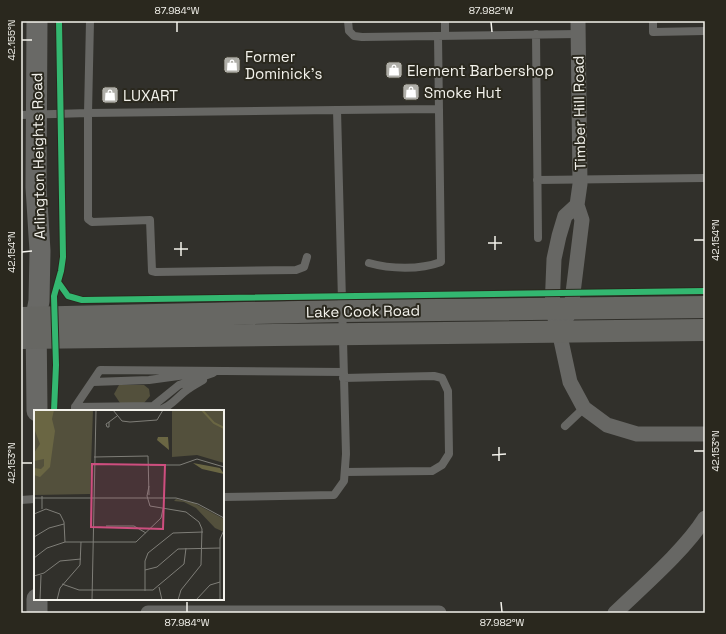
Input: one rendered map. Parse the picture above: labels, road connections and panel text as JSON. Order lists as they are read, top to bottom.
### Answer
{
  "streets": {
    "main road": ["Arlington Heights Road", "Lake Cook Road"],
    "street": ["Timber Hill Road"]
  },
  "crossings": [
    ["Timber Hill Road", "Lake Cook Road"],
    ["Arlington Heights Road", "Lake Cook Road"]
  ],
  "places": {
    "shop": [
      "Former Dominick's",
      "Element Barbershop",
      "Smoke Hut",
      "LUXART"
    ]
  },
  "coordinates": [
    "87.984°W",
    "87.982°W",
    "42.155°N",
    "42.154°N",
    "42.153°N"
  ]
}
